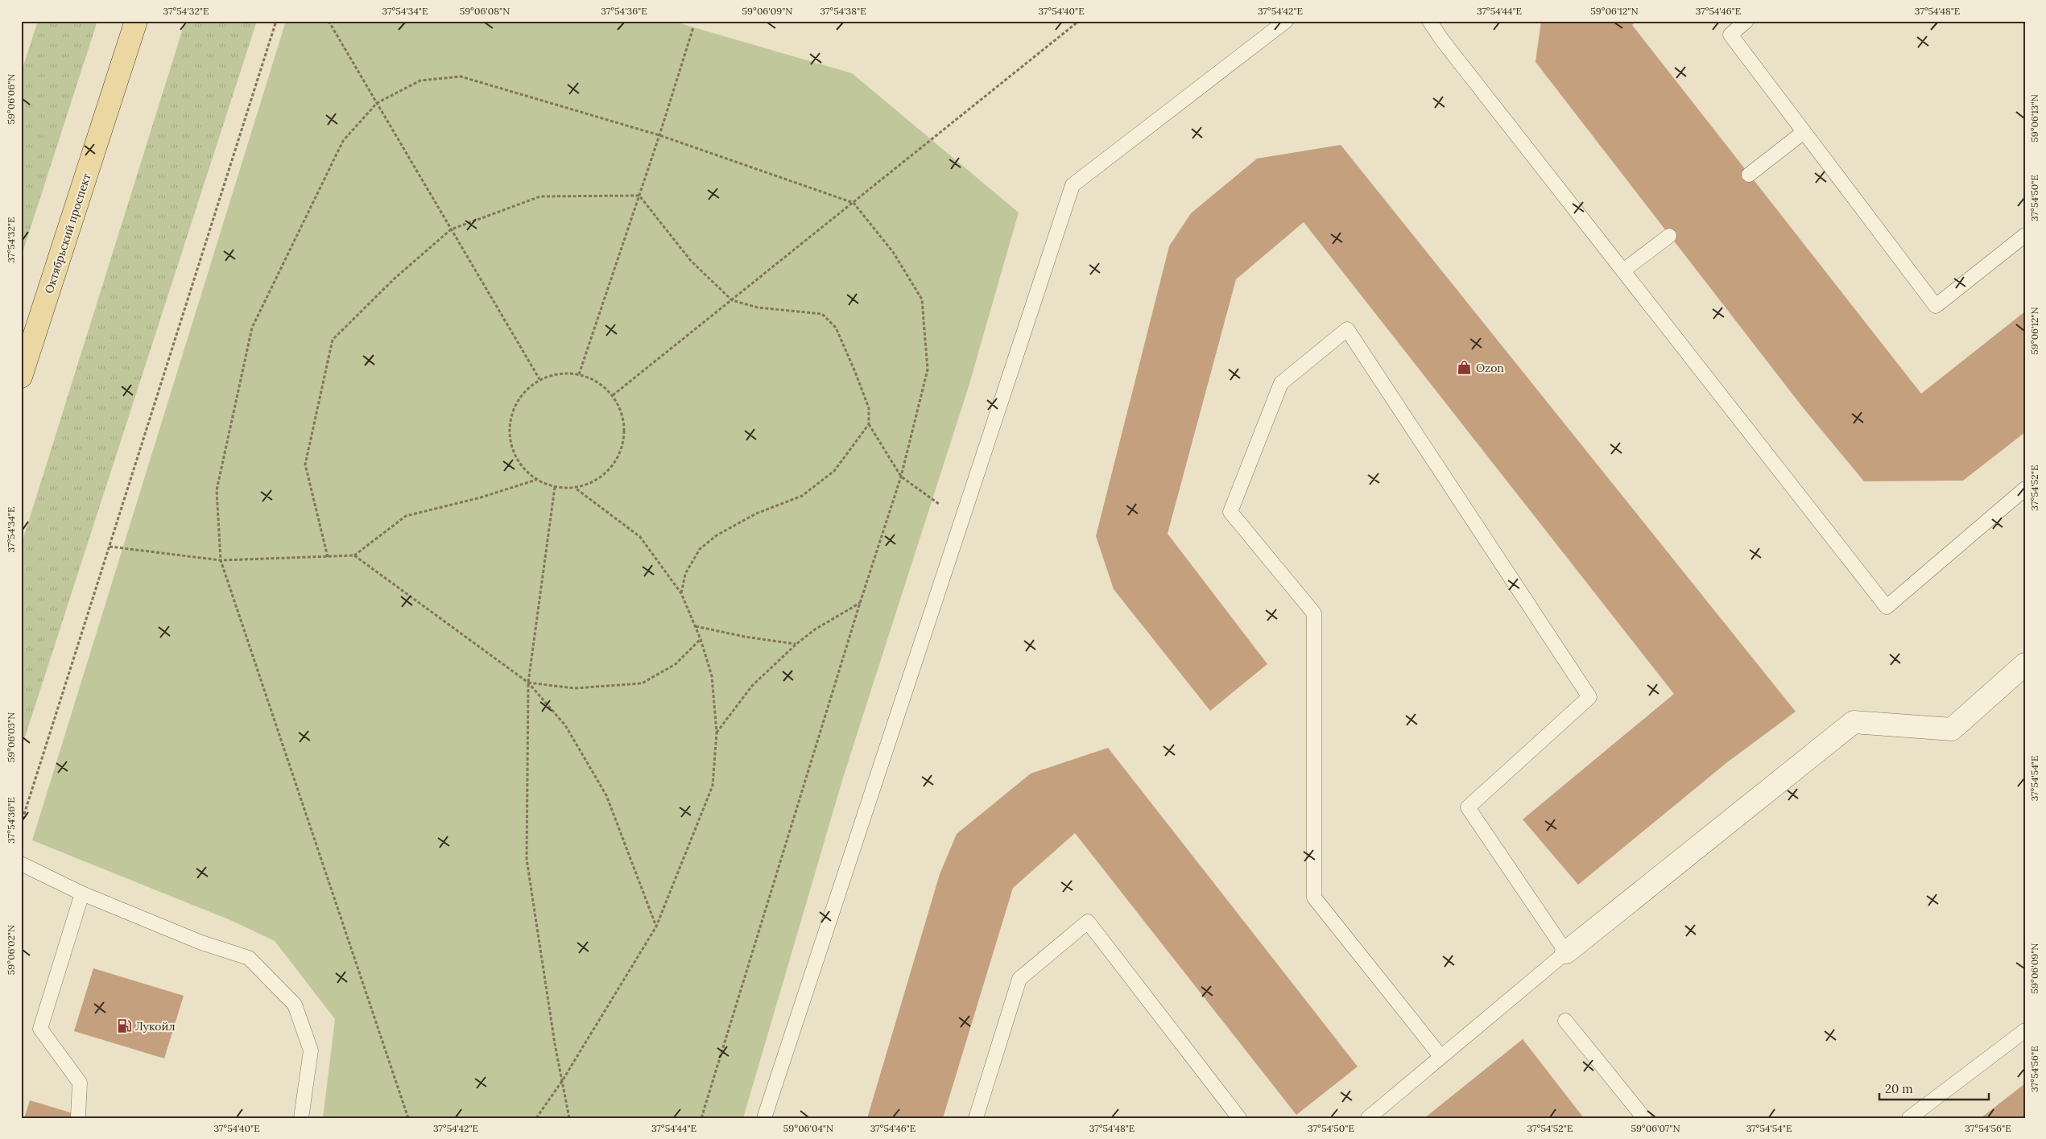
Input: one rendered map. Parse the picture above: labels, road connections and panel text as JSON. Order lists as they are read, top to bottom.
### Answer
{
  "streets": {
    "main road": ["Октябрьский проспект"]
  },
  "places": {
    "shop": ["Ozon"],
    "fuel station": ["Лукойл"]
  },
  "scale_bar": "20 m",
  "coordinates": [
    "37°54'32\"E",
    "37°54'34\"E",
    "59°06'08\"N",
    "37°54'36\"E",
    "59°06'09\"N",
    "37°54'38\"E",
    "37°54'40\"E",
    "37°54'42\"E",
    "37°54'44\"E",
    "59°06'12\"N",
    "37°54'46\"E",
    "37°54'48\"E",
    "59°06'06\"N",
    "59°06'13\"N",
    "37°54'50\"E",
    "37°54'52\"E",
    "59°06'03\"N",
    "37°54'54\"E",
    "59°06'02\"N",
    "37°54'56\"E",
    "59°06'04\"N",
    "59°06'07\"N"
  ]
}
